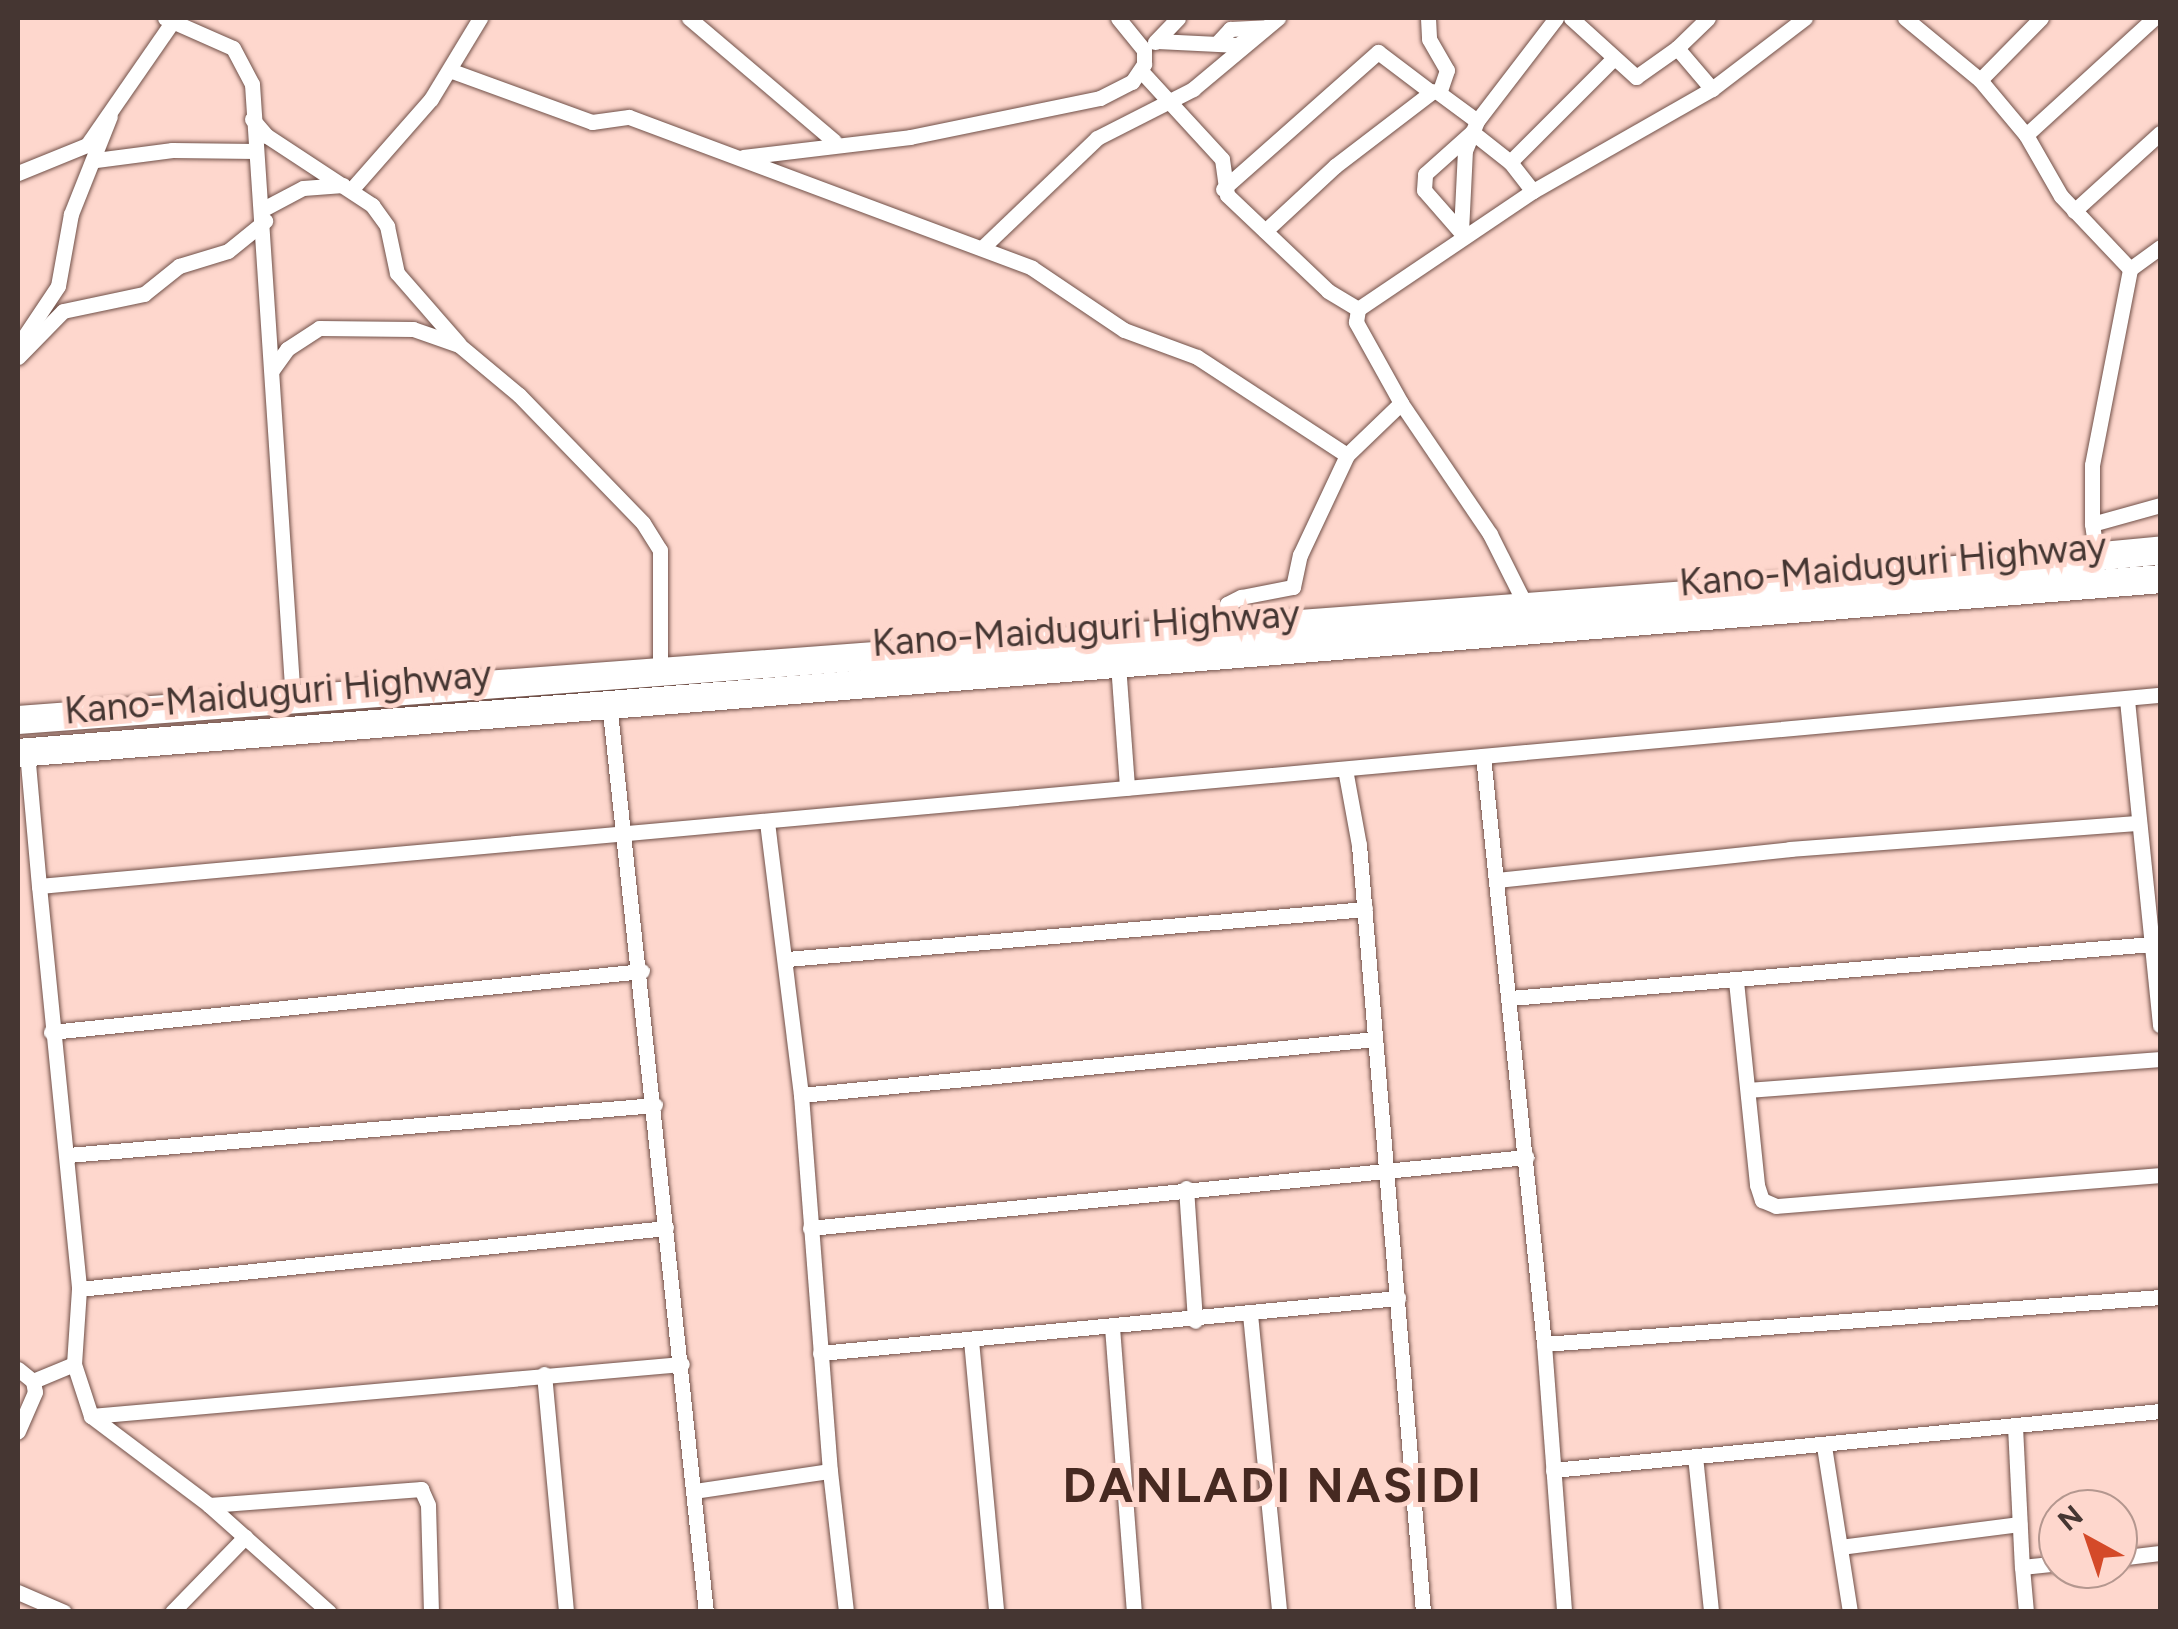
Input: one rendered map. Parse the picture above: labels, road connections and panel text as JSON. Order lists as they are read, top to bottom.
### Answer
{
  "streets": {
    "highway": ["Kano-Maiduguri Highway"]
  },
  "districts": ["DANLADI NASIDI"],
  "north": "top left"
}
